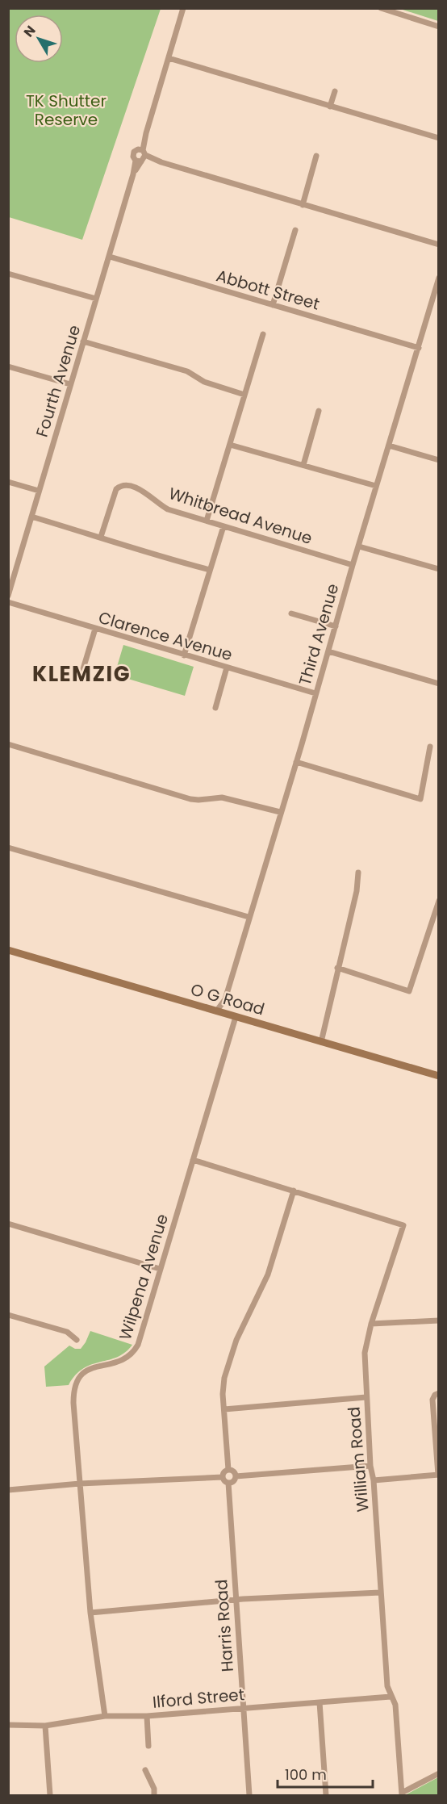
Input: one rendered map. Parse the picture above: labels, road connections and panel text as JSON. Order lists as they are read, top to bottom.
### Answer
{
  "streets": {
    "main road": ["O G Road"],
    "street": [
      "Abbott Street",
      "Fourth Avenue",
      "Whitbread Avenue",
      "Third Avenue",
      "Clarence Avenue",
      "Wilpena Avenue",
      "William Road",
      "Harris Road",
      "Ilford Street"
    ]
  },
  "crossings": [
    ["Abbott Street", "Fourth Avenue"],
    ["Abbott Street", "Third Avenue"],
    ["Whitbread Avenue", "Third Avenue"],
    ["Third Avenue", "Clarence Avenue"],
    ["Third Avenue", "O G Road"],
    ["O G Road", "Wilpena Avenue"],
    ["Wilpena Avenue", "Ilford Street"],
    ["William Road", "Ilford Street"],
    ["Harris Road", "Ilford Street"]
  ],
  "districts": ["KLEMZIG"],
  "parks": ["TK Shutter Reserve"],
  "scale_bar": "100 m",
  "north": "top left"
}
